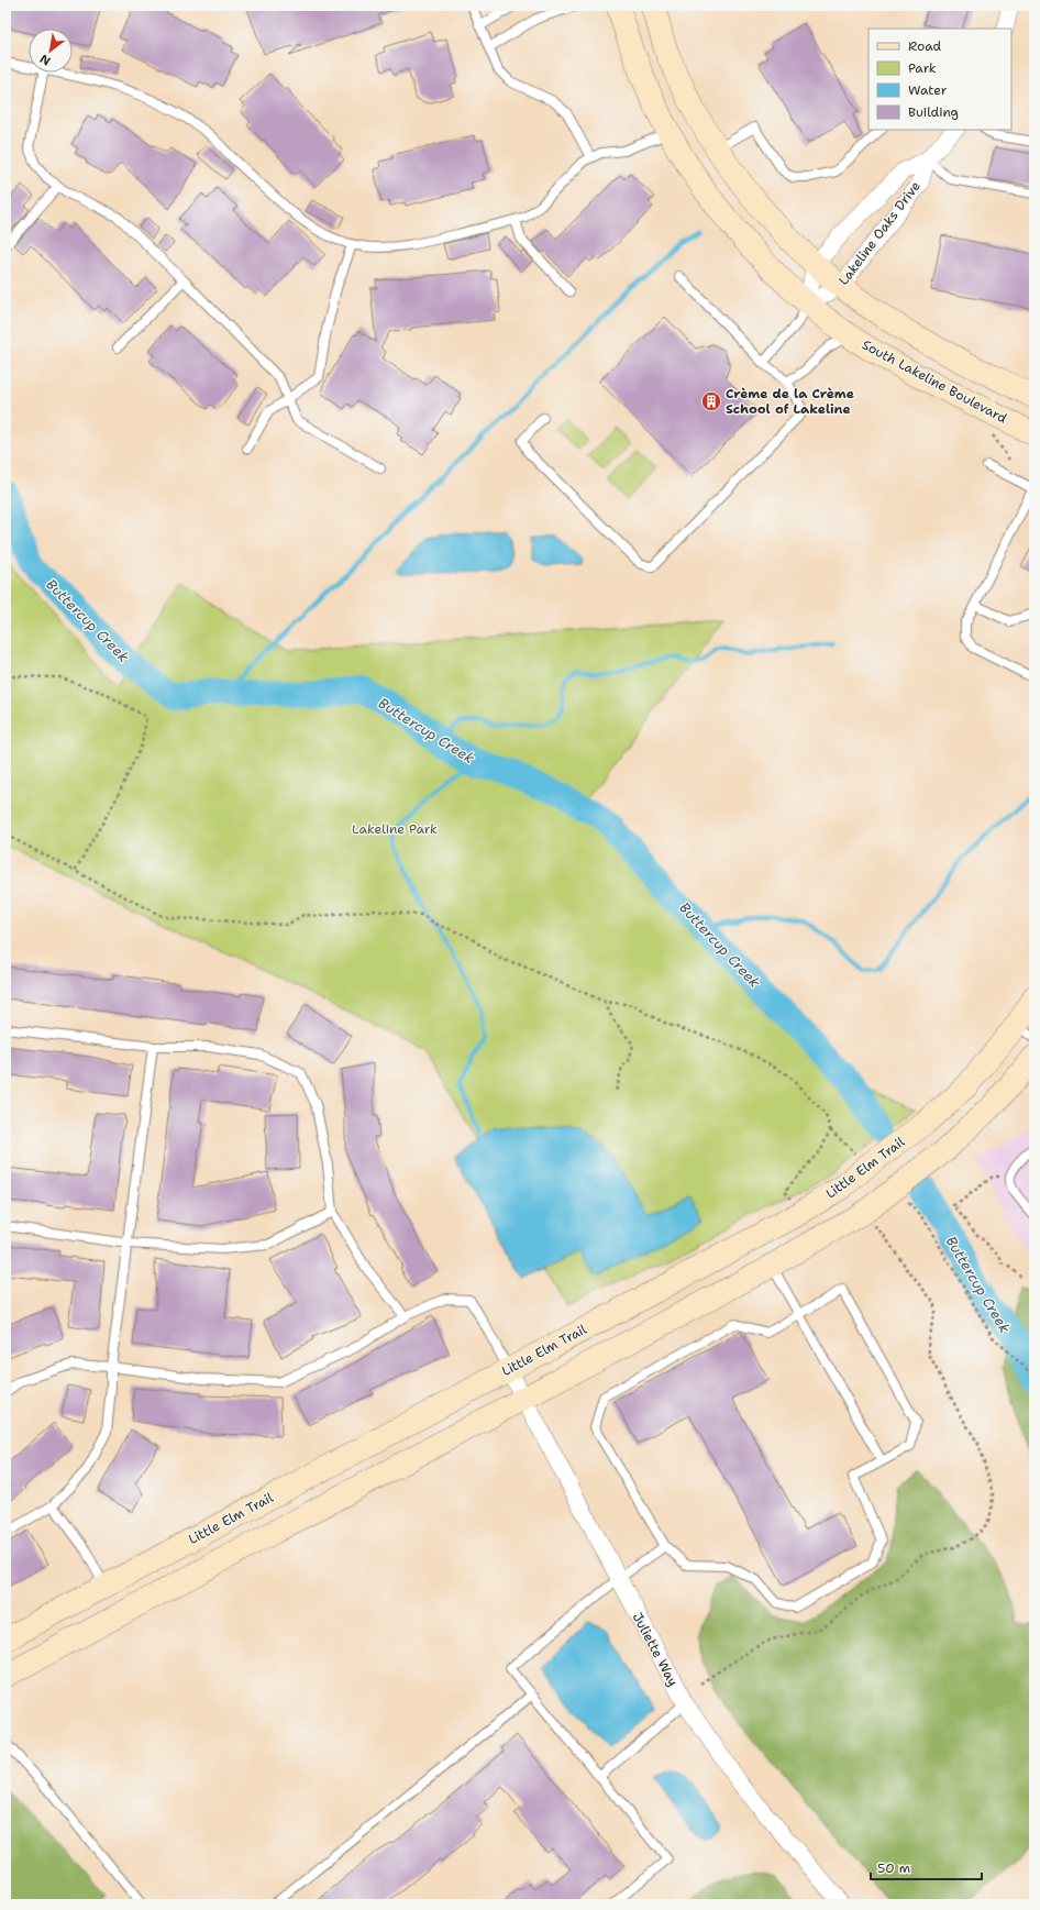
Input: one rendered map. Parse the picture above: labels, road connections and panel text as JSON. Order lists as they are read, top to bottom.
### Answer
{
  "streets": {
    "street": [
      "Lakeline Oaks Drive",
      "South Lakeline Boulevard",
      "Little Elm Trail",
      "Juliette Way"
    ]
  },
  "crossings": [
    ["Lakeline Oaks Drive", "South Lakeline Boulevard"],
    ["Little Elm Trail", "Juliette Way"]
  ],
  "water": ["Buttercup Creek"],
  "parks": ["Lakeline Park"],
  "places": {
    "building": ["Crème de la Crème School of Lakeline"]
  },
  "legend": [
    "Road",
    "Park",
    "Water",
    "Building"
  ],
  "scale_bar": "50 m",
  "north": "bottom left"
}
